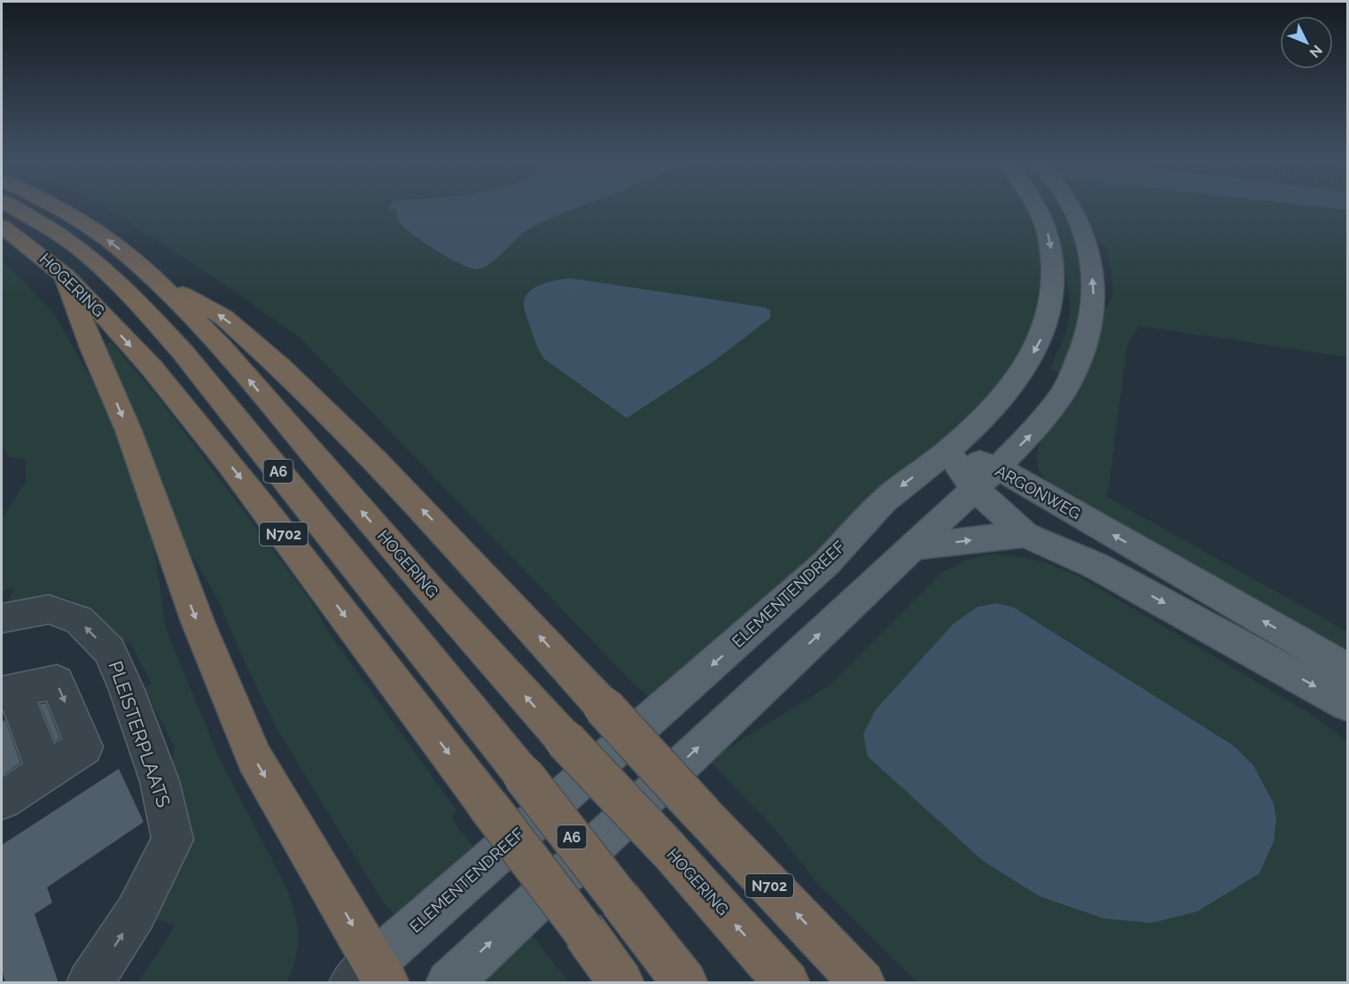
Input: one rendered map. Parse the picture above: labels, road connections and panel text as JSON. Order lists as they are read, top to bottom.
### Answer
{
  "streets": {
    "highway": ["HOGERING", "A6", "N702"],
    "main road": ["ARGONWEG", "ELEMENTENDREEF"],
    "street": ["PLEISTERPLAATS"]
  },
  "crossings": [
    ["HOGERING", "N702"],
    ["ARGONWEG", "ELEMENTENDREEF"],
    ["N702", "ELEMENTENDREEF"]
  ],
  "north": "bottom right"
}
